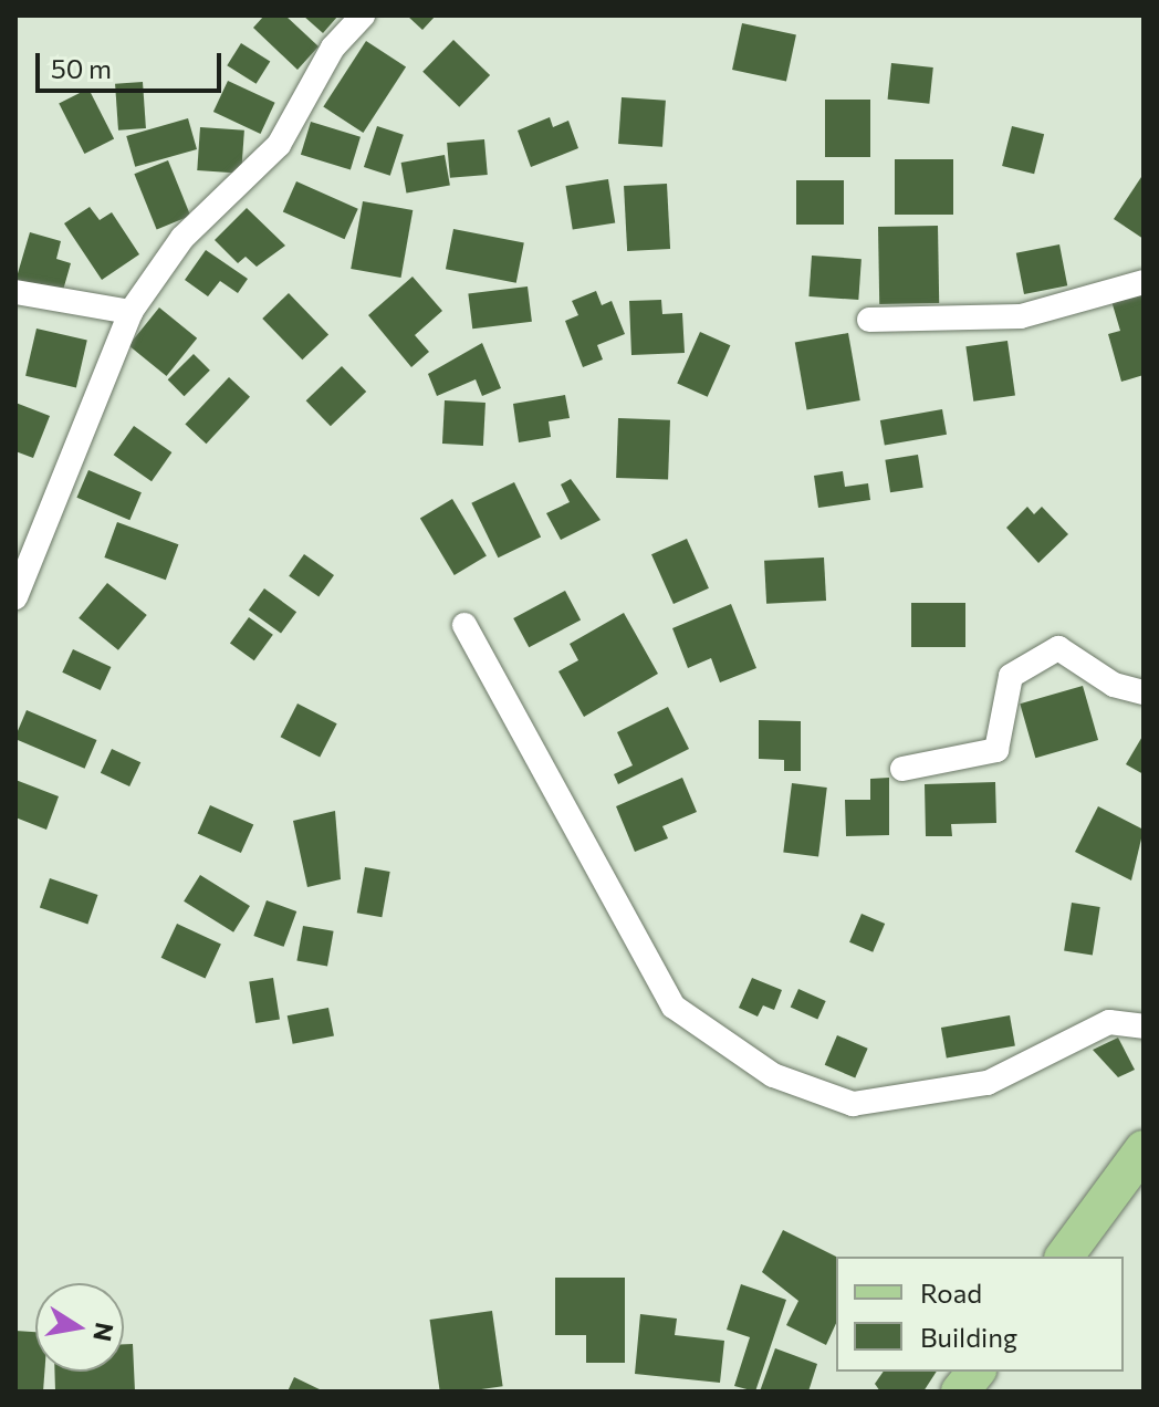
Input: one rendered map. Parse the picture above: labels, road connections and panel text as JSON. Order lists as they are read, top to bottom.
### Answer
{
  "legend": ["Road", "Building"],
  "scale_bar": "50 m",
  "north": "right"
}
